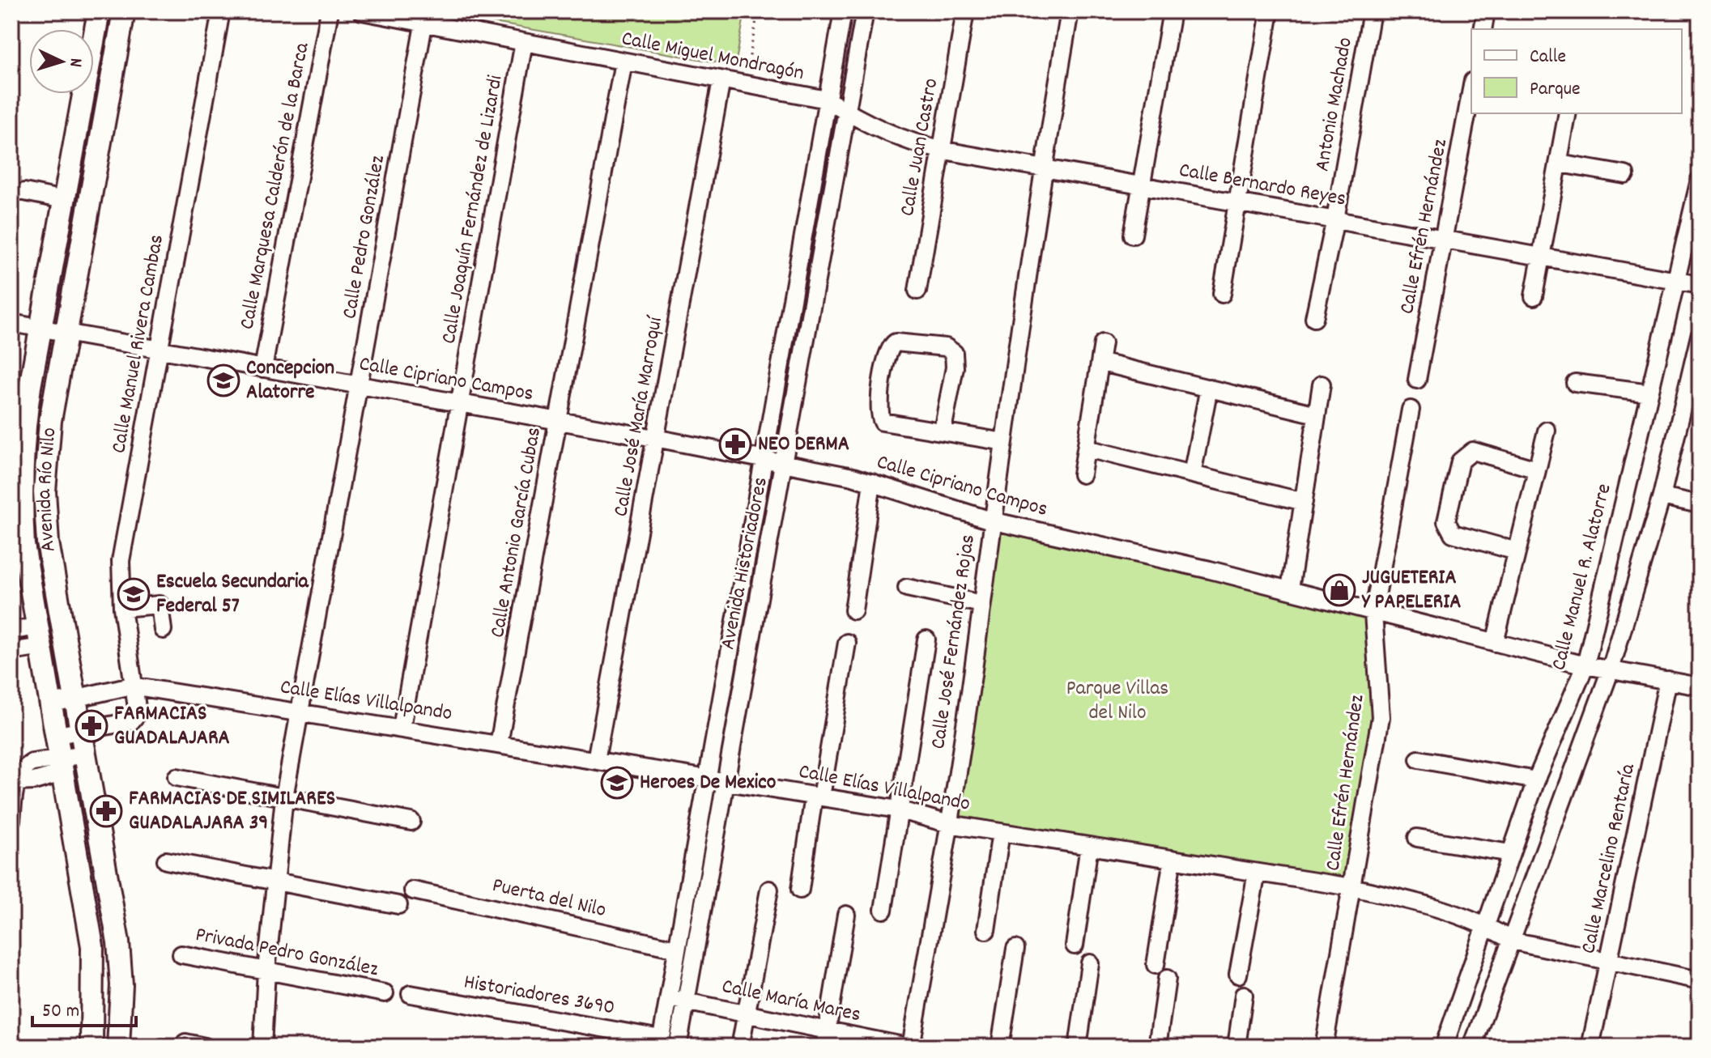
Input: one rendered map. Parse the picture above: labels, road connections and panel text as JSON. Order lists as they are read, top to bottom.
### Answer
{
  "streets": {
    "main road": ["Avenida Río Nilo"],
    "street": [
      "Calle Miguel Mondragón",
      "Antonio Machado",
      "Calle Juan Castro",
      "Calle Bernardo Reyes",
      "Calle Marquesa Calderón de la Barca",
      "Calle Joaquín Fernández de Lizardi",
      "Calle Efrén Hernández",
      "Calle Pedro González",
      "Calle Manuel Rivera Cambas",
      "Calle Cipriano Campos",
      "Calle José María Marroquí",
      "Calle Antonio García Cubas",
      "Avenida Historiadores",
      "Calle Manuel R. Alatorre",
      "Calle José Fernández Rojas",
      "Calle Elías Villalpando",
      "Calle Marcelino Rentaría",
      "Puerta del Nilo",
      "Privada Pedro González",
      "Historiadores 3690",
      "Calle María Mares"
    ]
  },
  "crossings": [
    ["Calle Miguel Mondragón", "Calle Bernardo Reyes"],
    ["Calle Miguel Mondragón", "Calle Joaquín Fernández de Lizardi"],
    ["Calle Miguel Mondragón", "Calle Pedro González"],
    ["Calle Miguel Mondragón", "Calle José María Marroquí"],
    ["Calle Miguel Mondragón", "Calle Antonio García Cubas"],
    ["Calle Miguel Mondragón", "Avenida Historiadores"],
    ["Antonio Machado", "Calle Bernardo Reyes"],
    ["Calle Juan Castro", "Calle Bernardo Reyes"],
    ["Calle Bernardo Reyes", "Calle Efrén Hernández"],
    ["Calle Bernardo Reyes", "Avenida Historiadores"],
    ["Calle Bernardo Reyes", "Calle Manuel R. Alatorre"],
    ["Calle Bernardo Reyes", "Calle José Fernández Rojas"],
    ["Calle Marquesa Calderón de la Barca", "Calle Cipriano Campos"],
    ["Calle Joaquín Fernández de Lizardi", "Calle Cipriano Campos"],
    ["Calle Joaquín Fernández de Lizardi", "Calle Elías Villalpando"],
    ["Calle Efrén Hernández", "Calle Cipriano Campos"],
    ["Calle Efrén Hernández", "Calle Elías Villalpando"],
    ["Calle Pedro González", "Calle Cipriano Campos"],
    ["Calle Pedro González", "Calle Elías Villalpando"],
    ["Calle Pedro González", "Privada Pedro González"],
    ["Calle Manuel Rivera Cambas", "Calle Cipriano Campos"],
    ["Calle Manuel Rivera Cambas", "Avenida Río Nilo"],
    ["Calle Manuel Rivera Cambas", "Calle Elías Villalpando"],
    ["Calle Cipriano Campos", "Calle José María Marroquí"],
    ["Calle Cipriano Campos", "Avenida Río Nilo"],
    ["Calle Cipriano Campos", "Calle Antonio García Cubas"],
    ["Calle Cipriano Campos", "Avenida Historiadores"],
    ["Calle Cipriano Campos", "Calle Manuel R. Alatorre"],
    ["Calle Cipriano Campos", "Calle José Fernández Rojas"],
    ["Calle Cipriano Campos", "Calle Marcelino Rentaría"],
    ["Calle José María Marroquí", "Calle Elías Villalpando"],
    ["Avenida Río Nilo", "Calle Elías Villalpando"],
    ["Calle Antonio García Cubas", "Calle Elías Villalpando"],
    ["Avenida Historiadores", "Calle Elías Villalpando"],
    ["Avenida Historiadores", "Puerta del Nilo"],
    ["Avenida Historiadores", "Historiadores 3690"],
    ["Avenida Historiadores", "Calle María Mares"],
    ["Calle Manuel R. Alatorre", "Calle Elías Villalpando"],
    ["Calle José Fernández Rojas", "Calle Elías Villalpando"],
    ["Calle José Fernández Rojas", "Calle María Mares"],
    ["Calle Elías Villalpando", "Calle Marcelino Rentaría"]
  ],
  "parks": ["Parque Villas del Nilo"],
  "places": {
    "school or university": ["Concepcion Alatorre", "Escuela Secundaria Federal 57", "Heroes De Mexico"],
    "pharmacy": ["NEO DERMA", "FARMACIAS GUADALAJARA", "FARMACIAS DE SIMILARES GUADALAJARA 39"],
    "shop": ["JUGUETERIA Y PAPELERIA"]
  },
  "legend": ["Calle", "Parque"],
  "scale_bar": "50 m",
  "north": "right"
}
